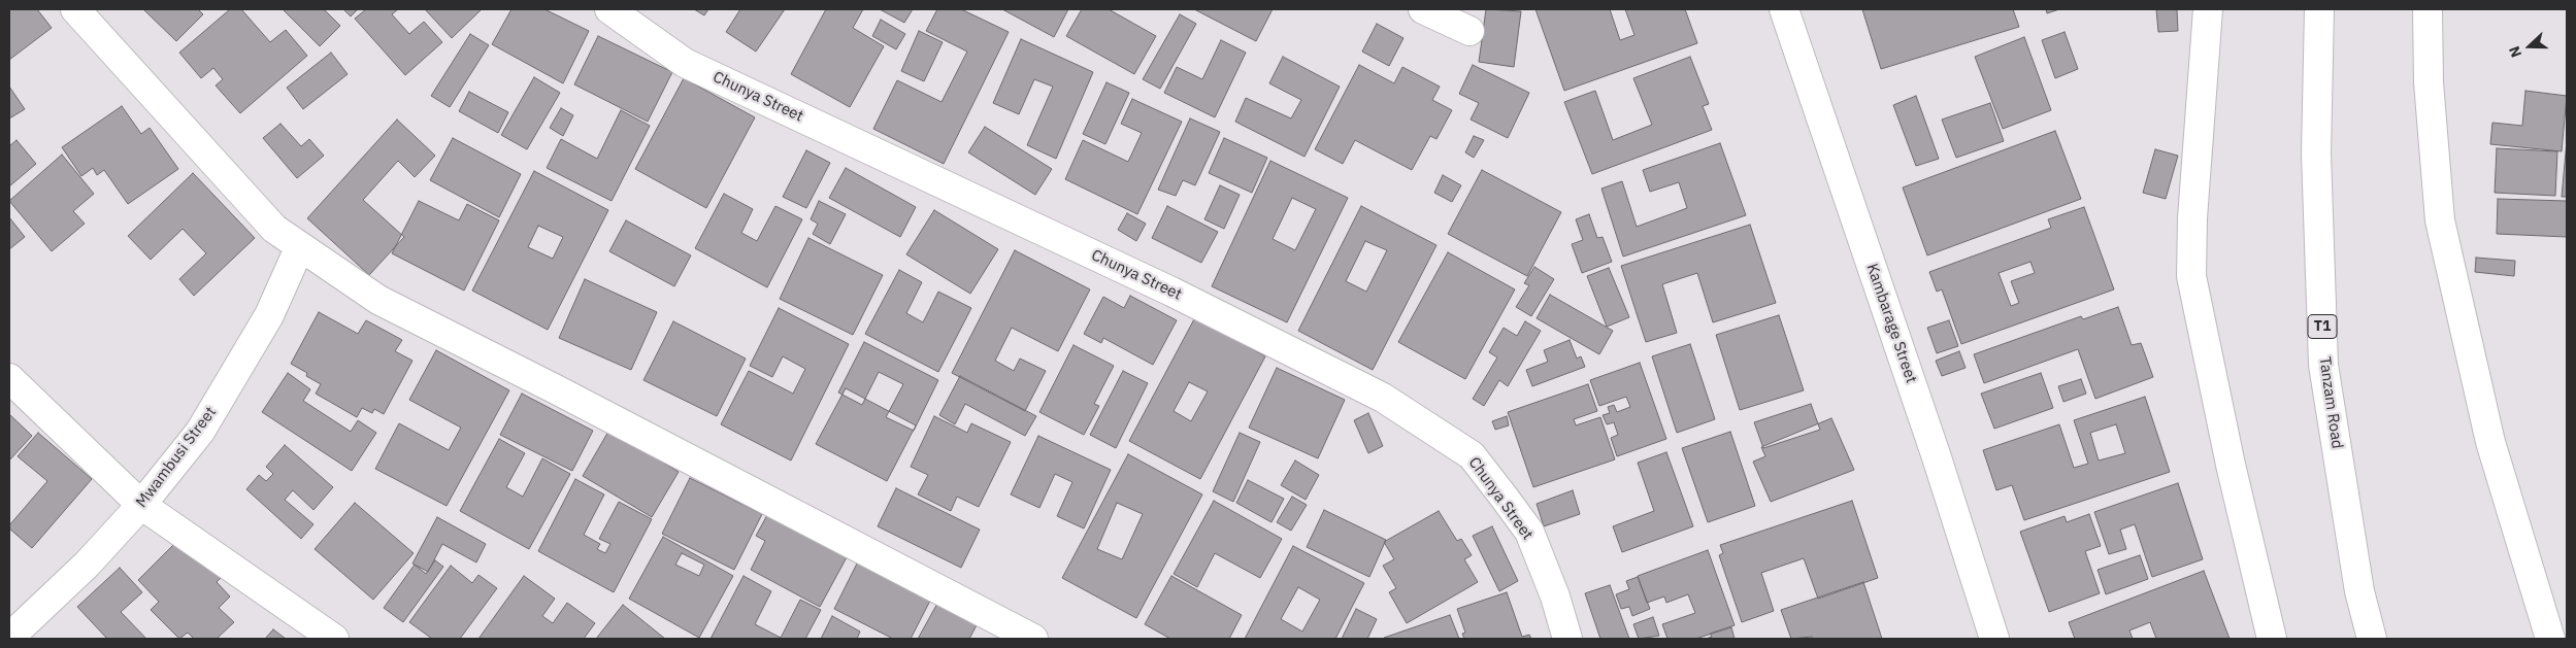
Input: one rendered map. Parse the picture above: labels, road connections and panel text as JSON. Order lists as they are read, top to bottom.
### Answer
{
  "streets": {
    "main road": [
      "Chunya Street",
      "Kambarage Street",
      "T1",
      "Tanzam Road",
      "Mwambusi Street"
    ]
  },
  "north": "left"
}
